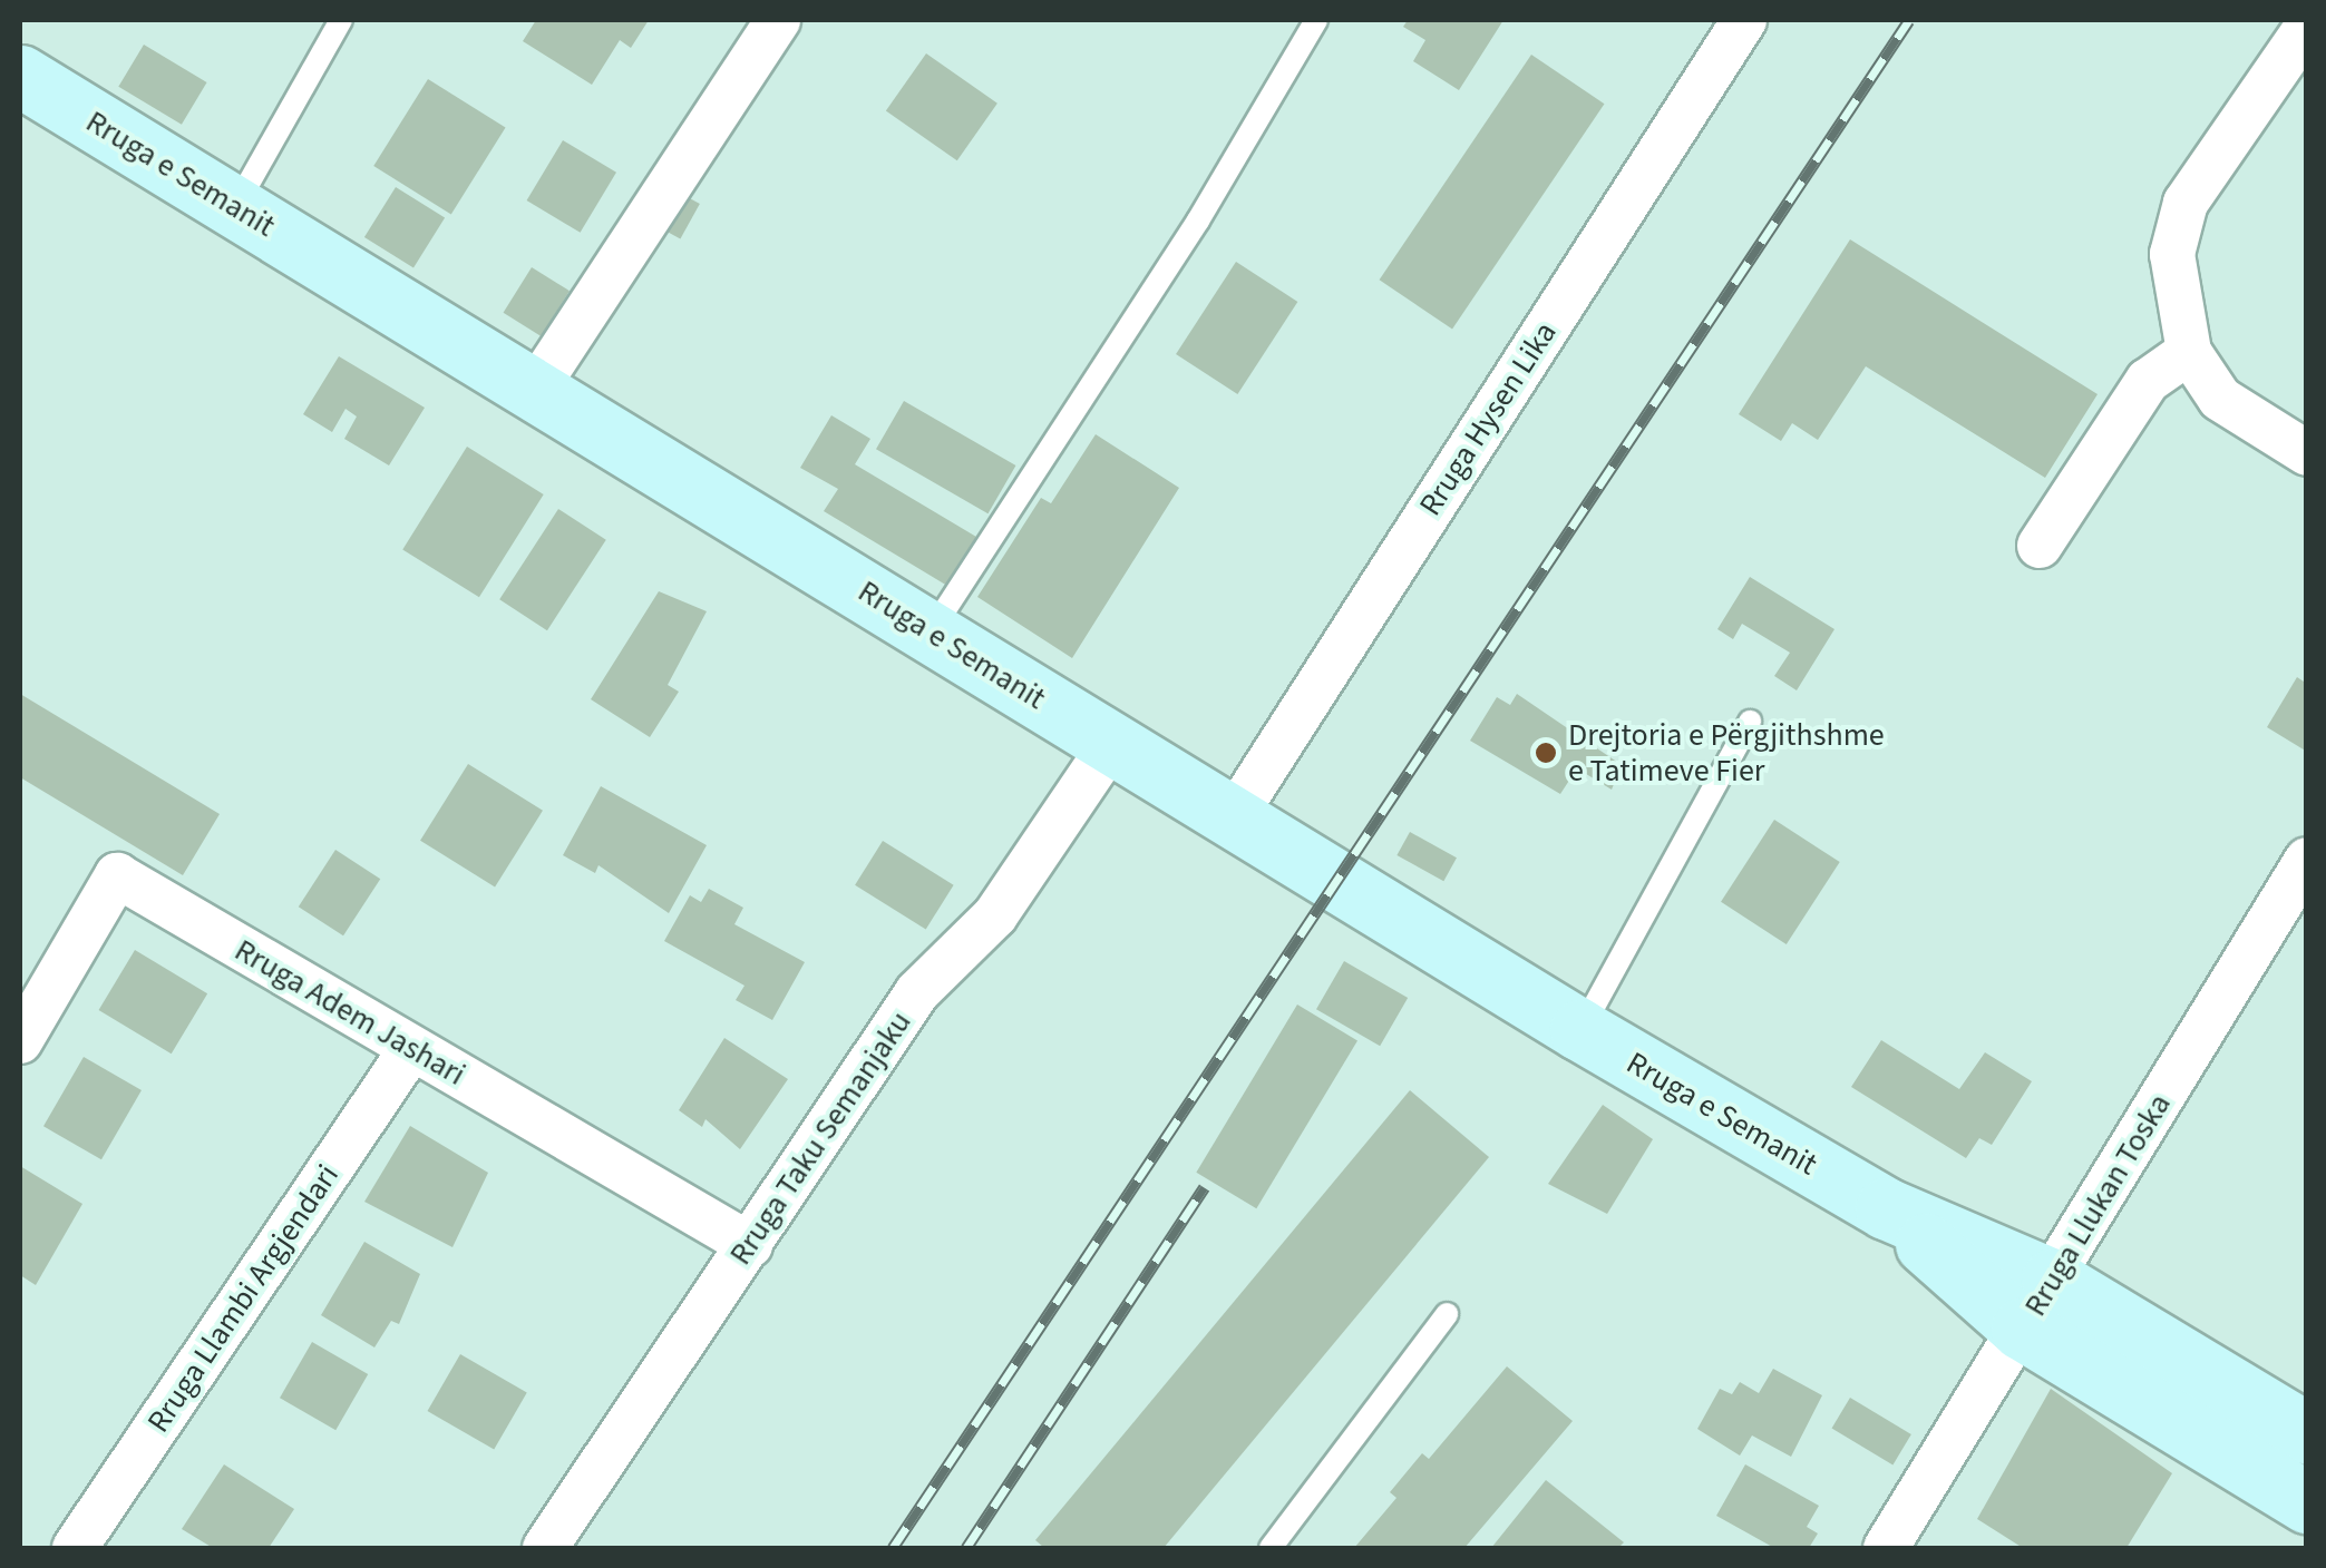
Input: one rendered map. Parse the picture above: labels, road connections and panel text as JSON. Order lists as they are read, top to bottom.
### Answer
{
  "streets": {
    "main road": ["Rruga e Semanit"],
    "street": [
      "Rruga Hysen Lika",
      "Rruga Adem Jashari",
      "Rruga Taku Semanjaku",
      "Rruga Llukan Toska",
      "Rruga Llambi Argjendari"
    ]
  },
  "crossings": [
    ["Rruga e Semanit", "Rruga Hysen Lika"],
    ["Rruga e Semanit", "Rruga Taku Semanjaku"],
    ["Rruga e Semanit", "Rruga Llukan Toska"],
    ["Rruga Adem Jashari", "Rruga Taku Semanjaku"],
    ["Rruga Adem Jashari", "Rruga Llambi Argjendari"]
  ],
  "places": ["Drejtoria e Përgjithshme e Tatimeve Fier"]
}
